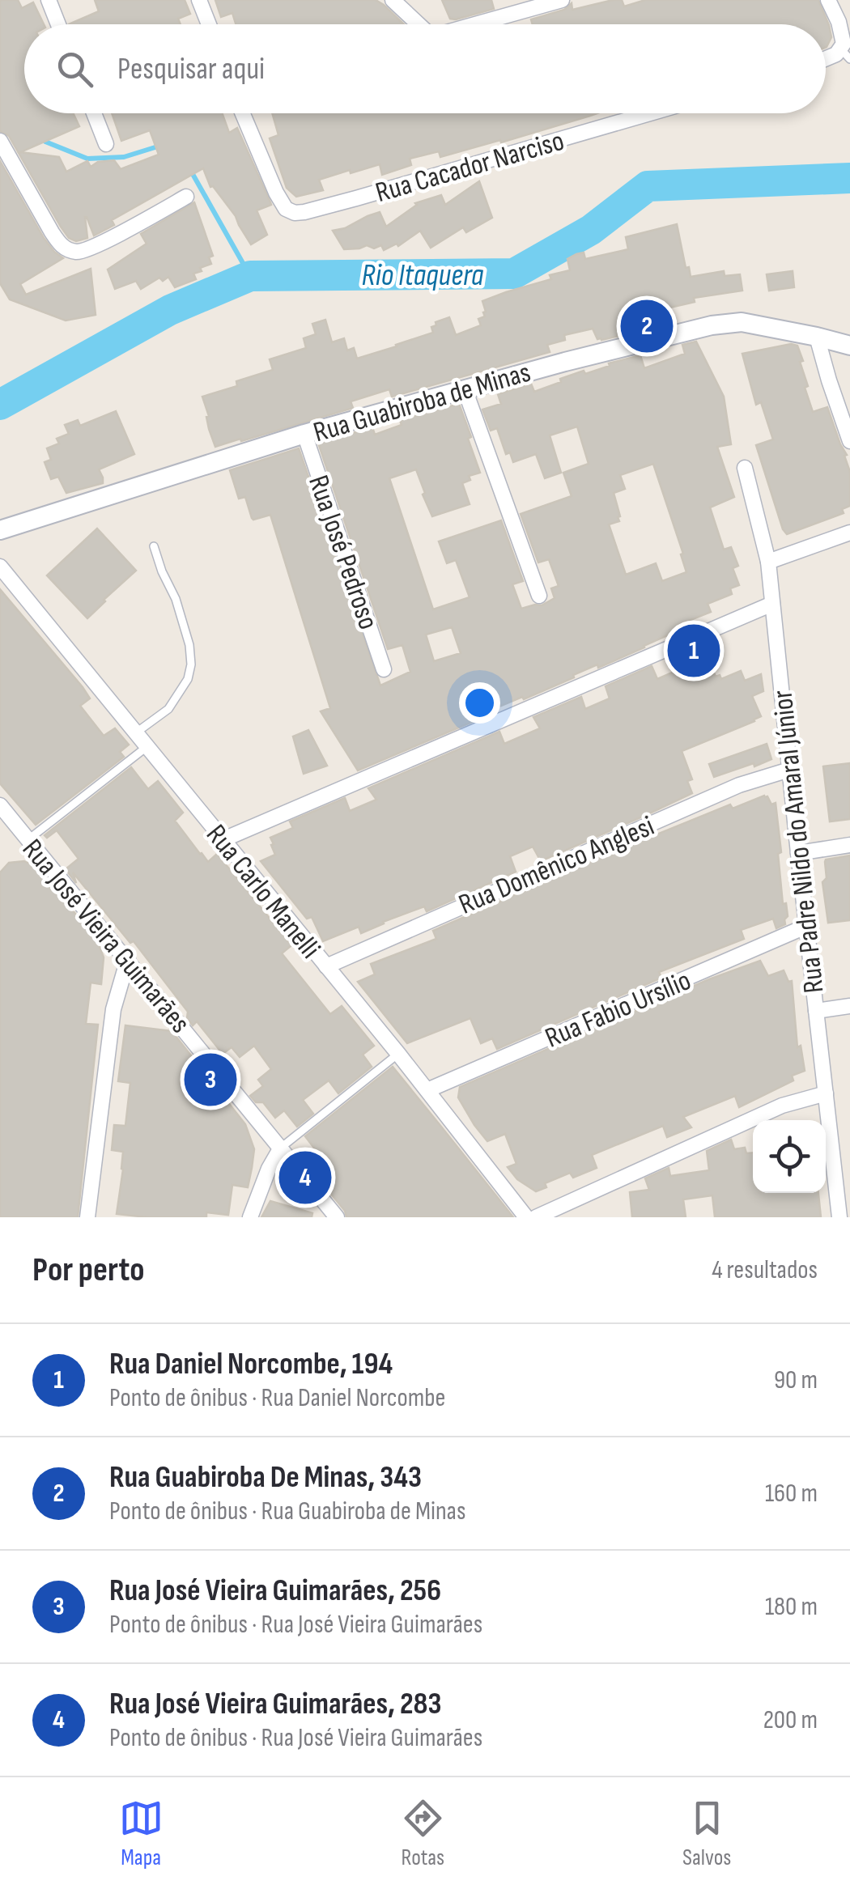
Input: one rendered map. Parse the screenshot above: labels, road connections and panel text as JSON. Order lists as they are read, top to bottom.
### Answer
{
  "streets": {
    "street": [
      "Rua Cacador Narciso",
      "Rua Guabiroba de Minas",
      "Rua José Pedroso",
      "Rua Padre Nildo do Amaral Júnior",
      "Rua Domênico Anglesi",
      "Rua Carlo Manelli",
      "Rua José Vieira Guimarães",
      "Rua Fabio Ursílio"
    ]
  },
  "crossings": [
    ["Rua Guabiroba de Minas", "Rua José Pedroso"],
    ["Rua Padre Nildo do Amaral Júnior", "Rua Domênico Anglesi"],
    ["Rua Padre Nildo do Amaral Júnior", "Rua Fabio Ursílio"],
    ["Rua Domênico Anglesi", "Rua Carlo Manelli"],
    ["Rua Carlo Manelli", "Rua Fabio Ursílio"]
  ],
  "water": ["Rio Itaquera"],
  "page": {
    "search": "Pesquisar aqui",
    "pins": [
      "2",
      "1",
      "3",
      "4"
    ],
    "heading": ["Por perto", "4 resultados"],
    "list": [
      {
        "mark": "1",
        "name": "Rua Daniel Norcombe, 194",
        "note": "Ponto de ônibus · Rua Daniel Norcombe",
        "value": "90 m"
      },
      {
        "mark": "2",
        "name": "Rua Guabiroba De Minas, 343",
        "note": "Ponto de ônibus · Rua Guabiroba de Minas",
        "value": "160 m"
      },
      {
        "mark": "3",
        "name": "Rua José Vieira Guimarães, 256",
        "note": "Ponto de ônibus · Rua José Vieira Guimarães",
        "value": "180 m"
      },
      {
        "mark": "4",
        "name": "Rua José Vieira Guimarães, 283",
        "note": "Ponto de ônibus · Rua José Vieira Guimarães",
        "value": "200 m"
      }
    ],
    "nav": ["Mapa", "Rotas", "Salvos"]
  }
}
